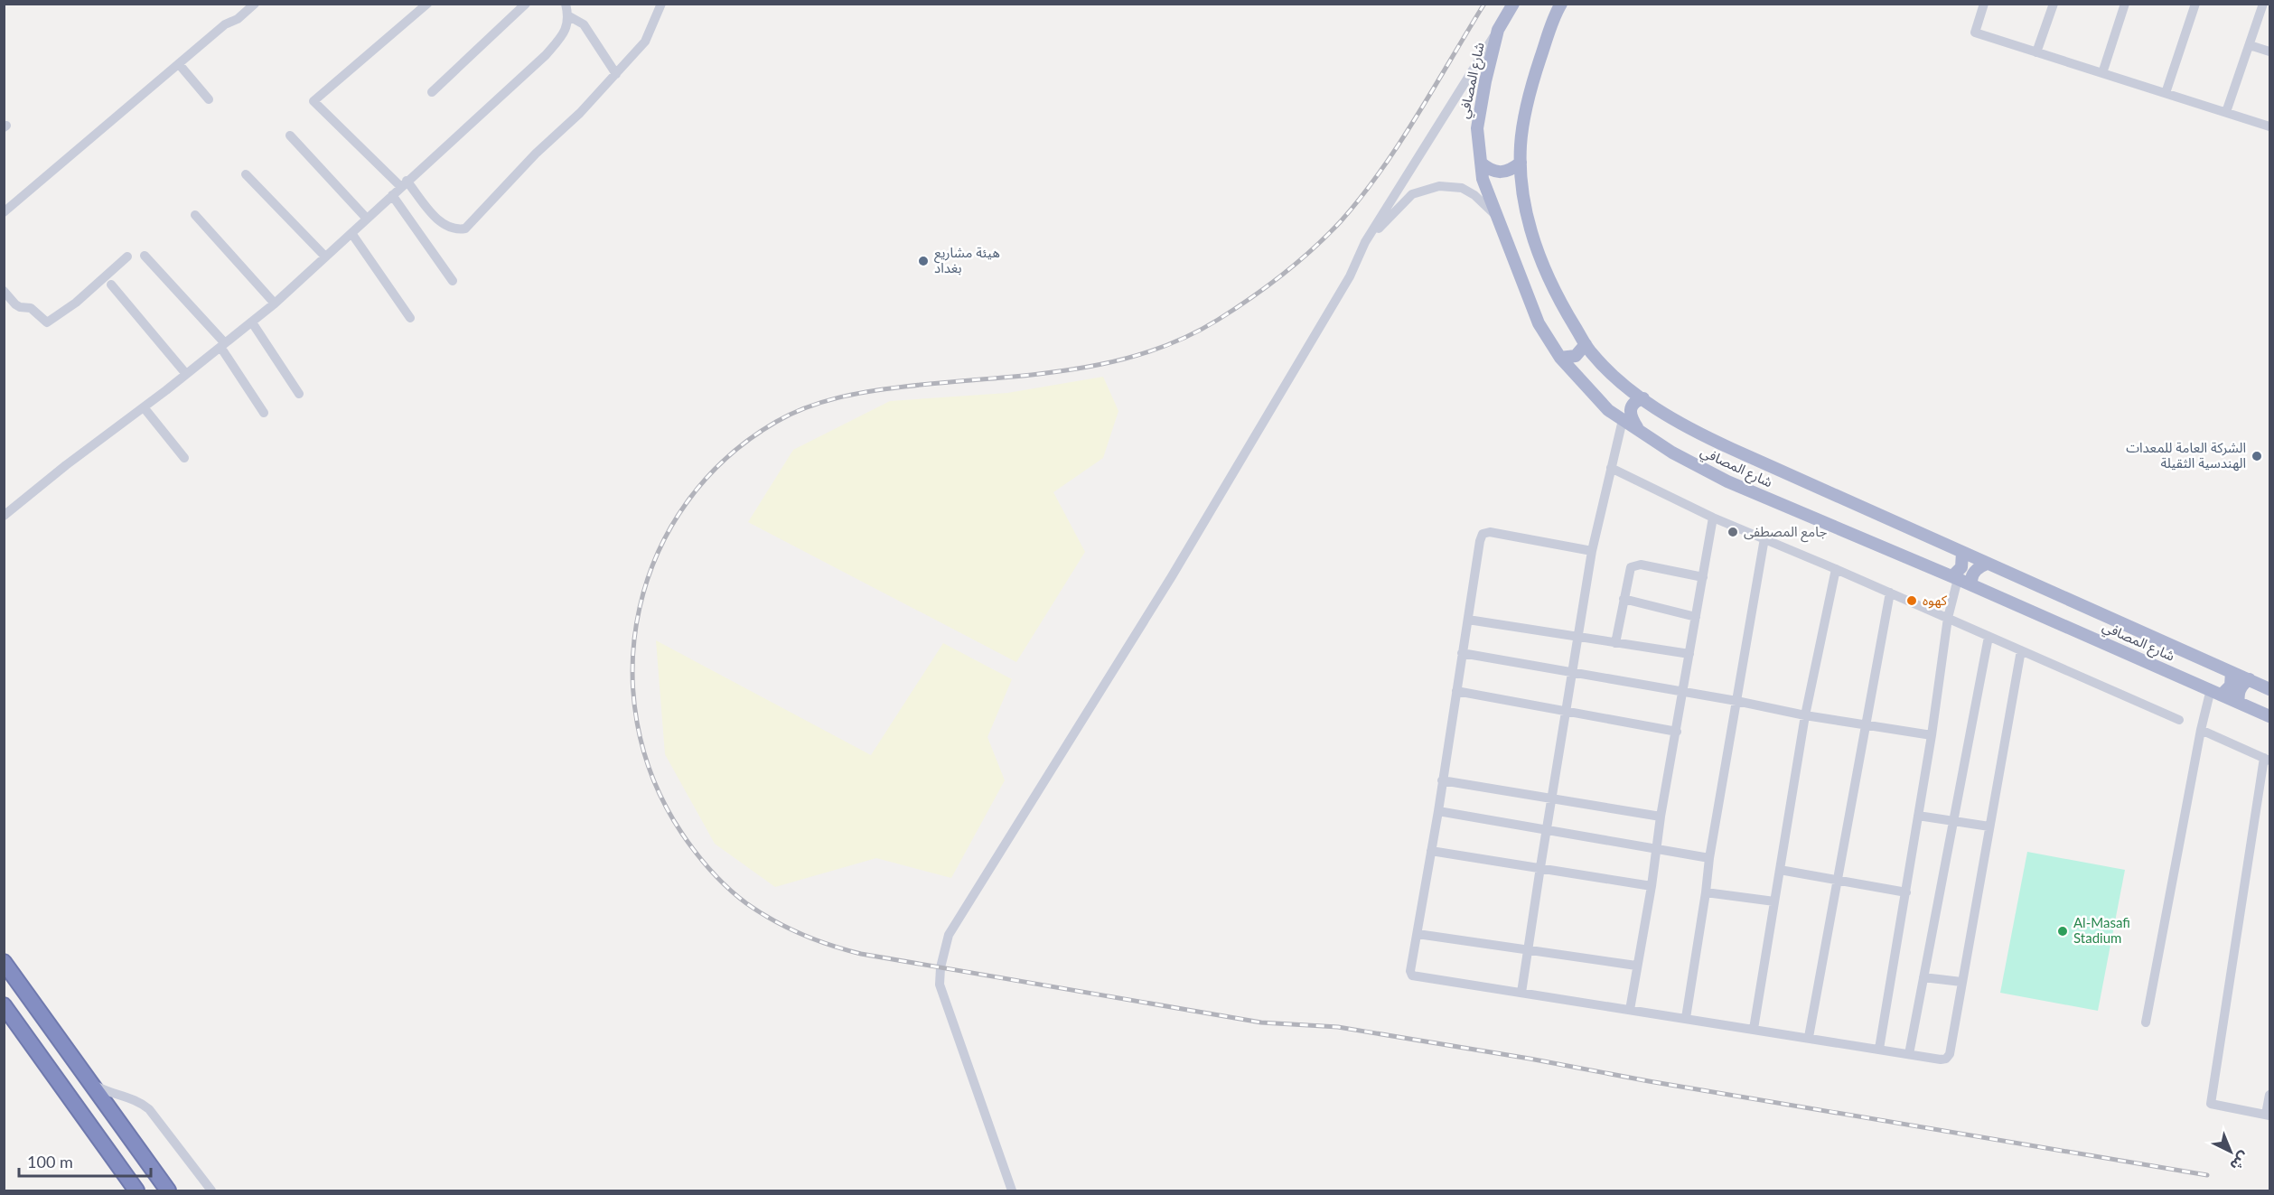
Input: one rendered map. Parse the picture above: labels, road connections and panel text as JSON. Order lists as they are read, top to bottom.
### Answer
{
  "streets": {
    "main road": ["شارع المصافي"]
  },
  "places": [
    "هيئة مشاريع بغداد",
    "الشركة العامة للمعدات الهندسية الثقيلة",
    "جامع المصطفى",
    "كهوه",
    "Al-Masafi Stadium"
  ],
  "scale_bar": "100 m",
  "north": "bottom right"
}
